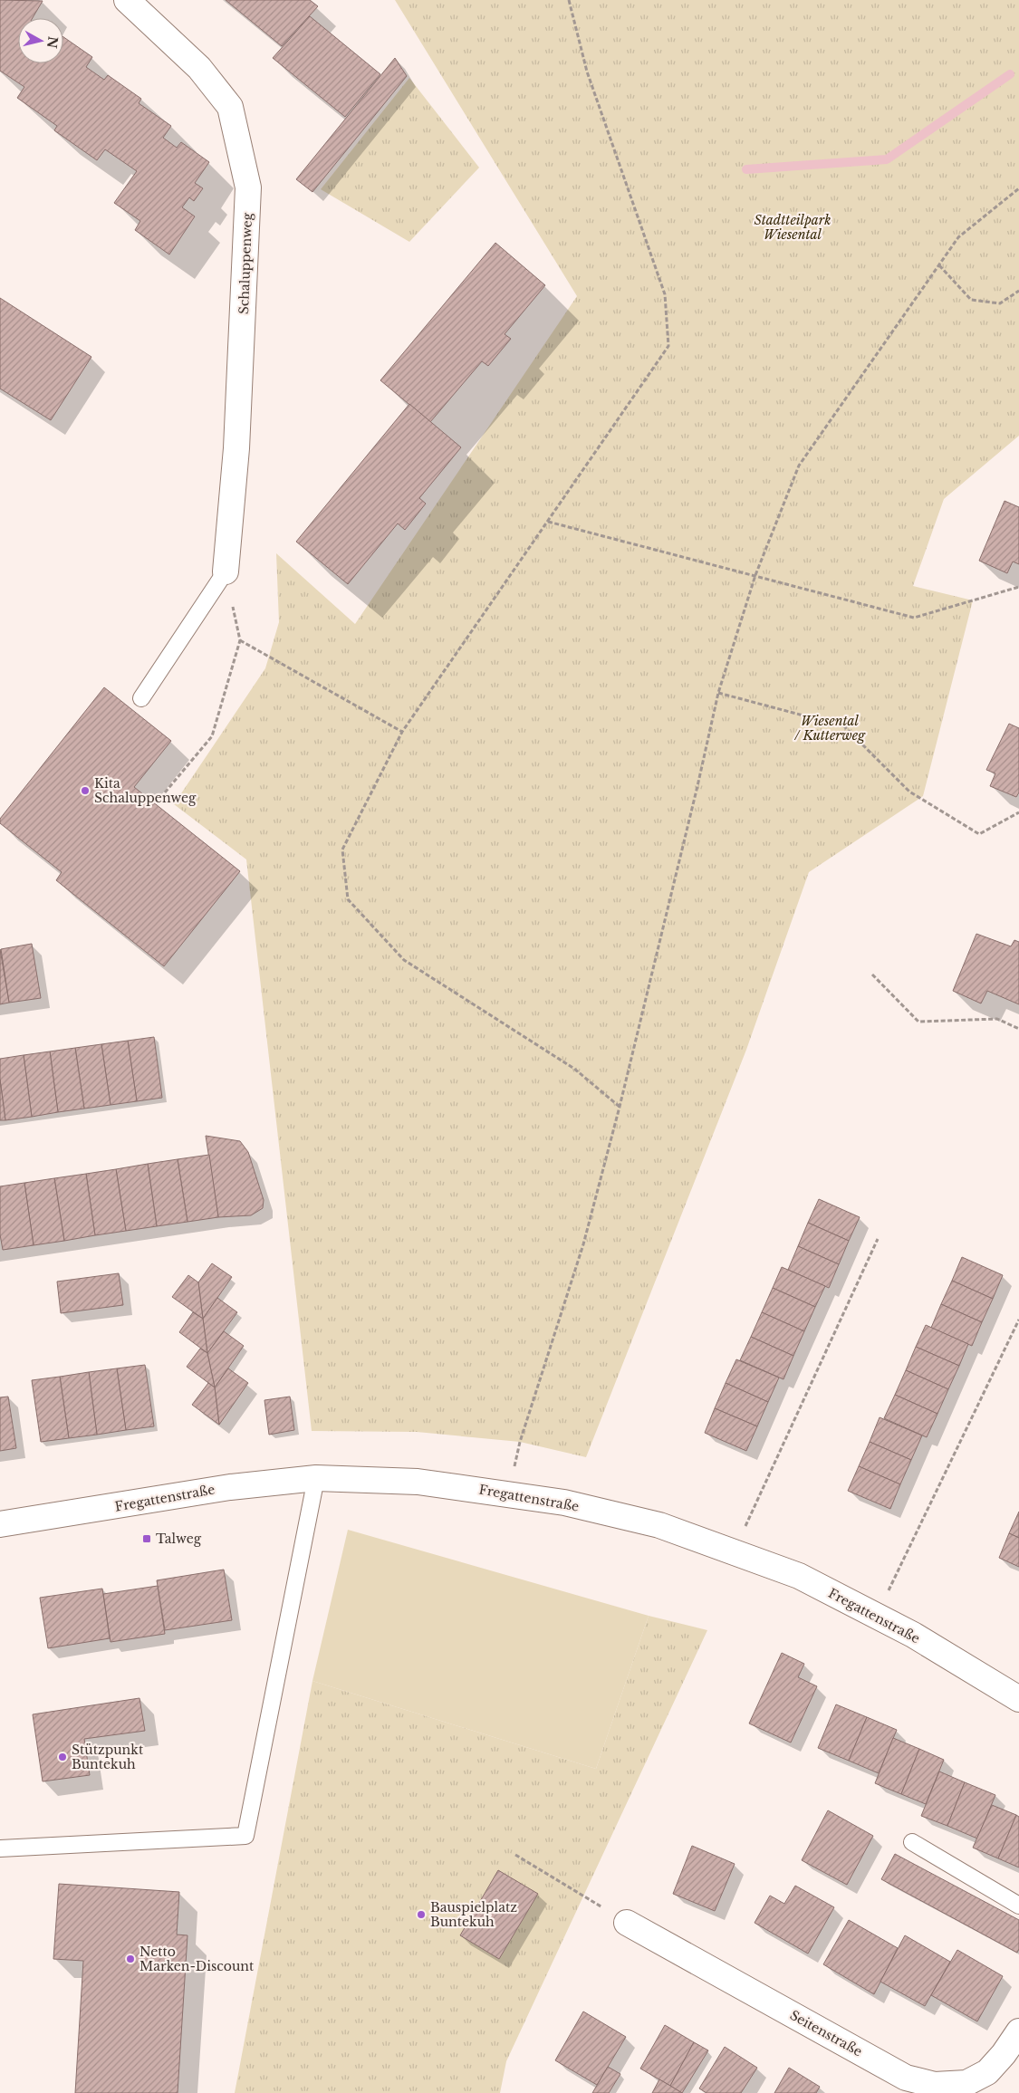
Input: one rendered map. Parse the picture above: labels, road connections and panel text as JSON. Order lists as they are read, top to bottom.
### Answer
{
  "streets": {
    "street": ["Schaluppenweg", "Fregattenstraße", "Seitenstraße"]
  },
  "parks": ["Stadtteilpark Wiesental", "Wiesental / Kutterweg"],
  "places": {
    "other": [
      "Kita Schaluppenweg",
      "Stützpunkt Buntekuh",
      "Bauspielplatz Buntekuh",
      "Netto Marken-Discount"
    ],
    "transit": ["Talweg"]
  },
  "north": "right"
}
